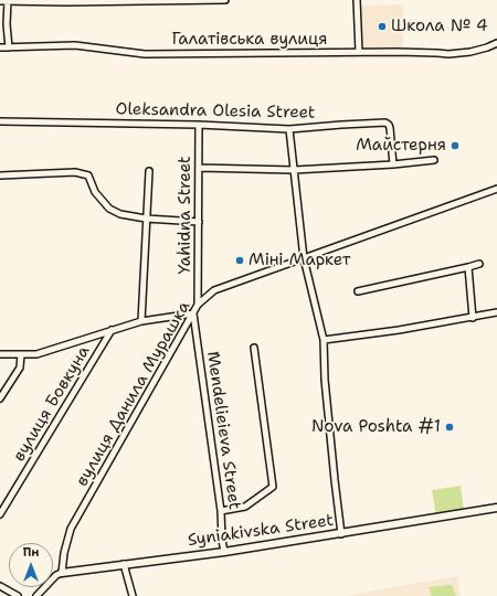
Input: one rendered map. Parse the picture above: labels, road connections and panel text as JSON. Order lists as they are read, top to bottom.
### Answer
{
  "streets": {
    "street": [
      "Галатівська вулиця",
      "Oleksandra Olesia Street",
      "Yahidna Street",
      "вулиця Данила Мурашка",
      "вулиця Бовкуна",
      "Mendelieieva Street",
      "Syniakivska Street"
    ]
  },
  "crossings": [
    ["Oleksandra Olesia Street", "Yahidna Street"],
    ["Yahidna Street", "вулиця Данила Мурашка"],
    ["вулиця Данила Мурашка", "Mendelieieva Street"],
    ["вулиця Данила Мурашка", "Syniakivska Street"],
    ["Mendelieieva Street", "Syniakivska Street"]
  ],
  "places": [
    "Школа № 4",
    "Майстерня",
    "Міні Маркет",
    "Nova Poshta #1"
  ],
  "north": "top"
}
